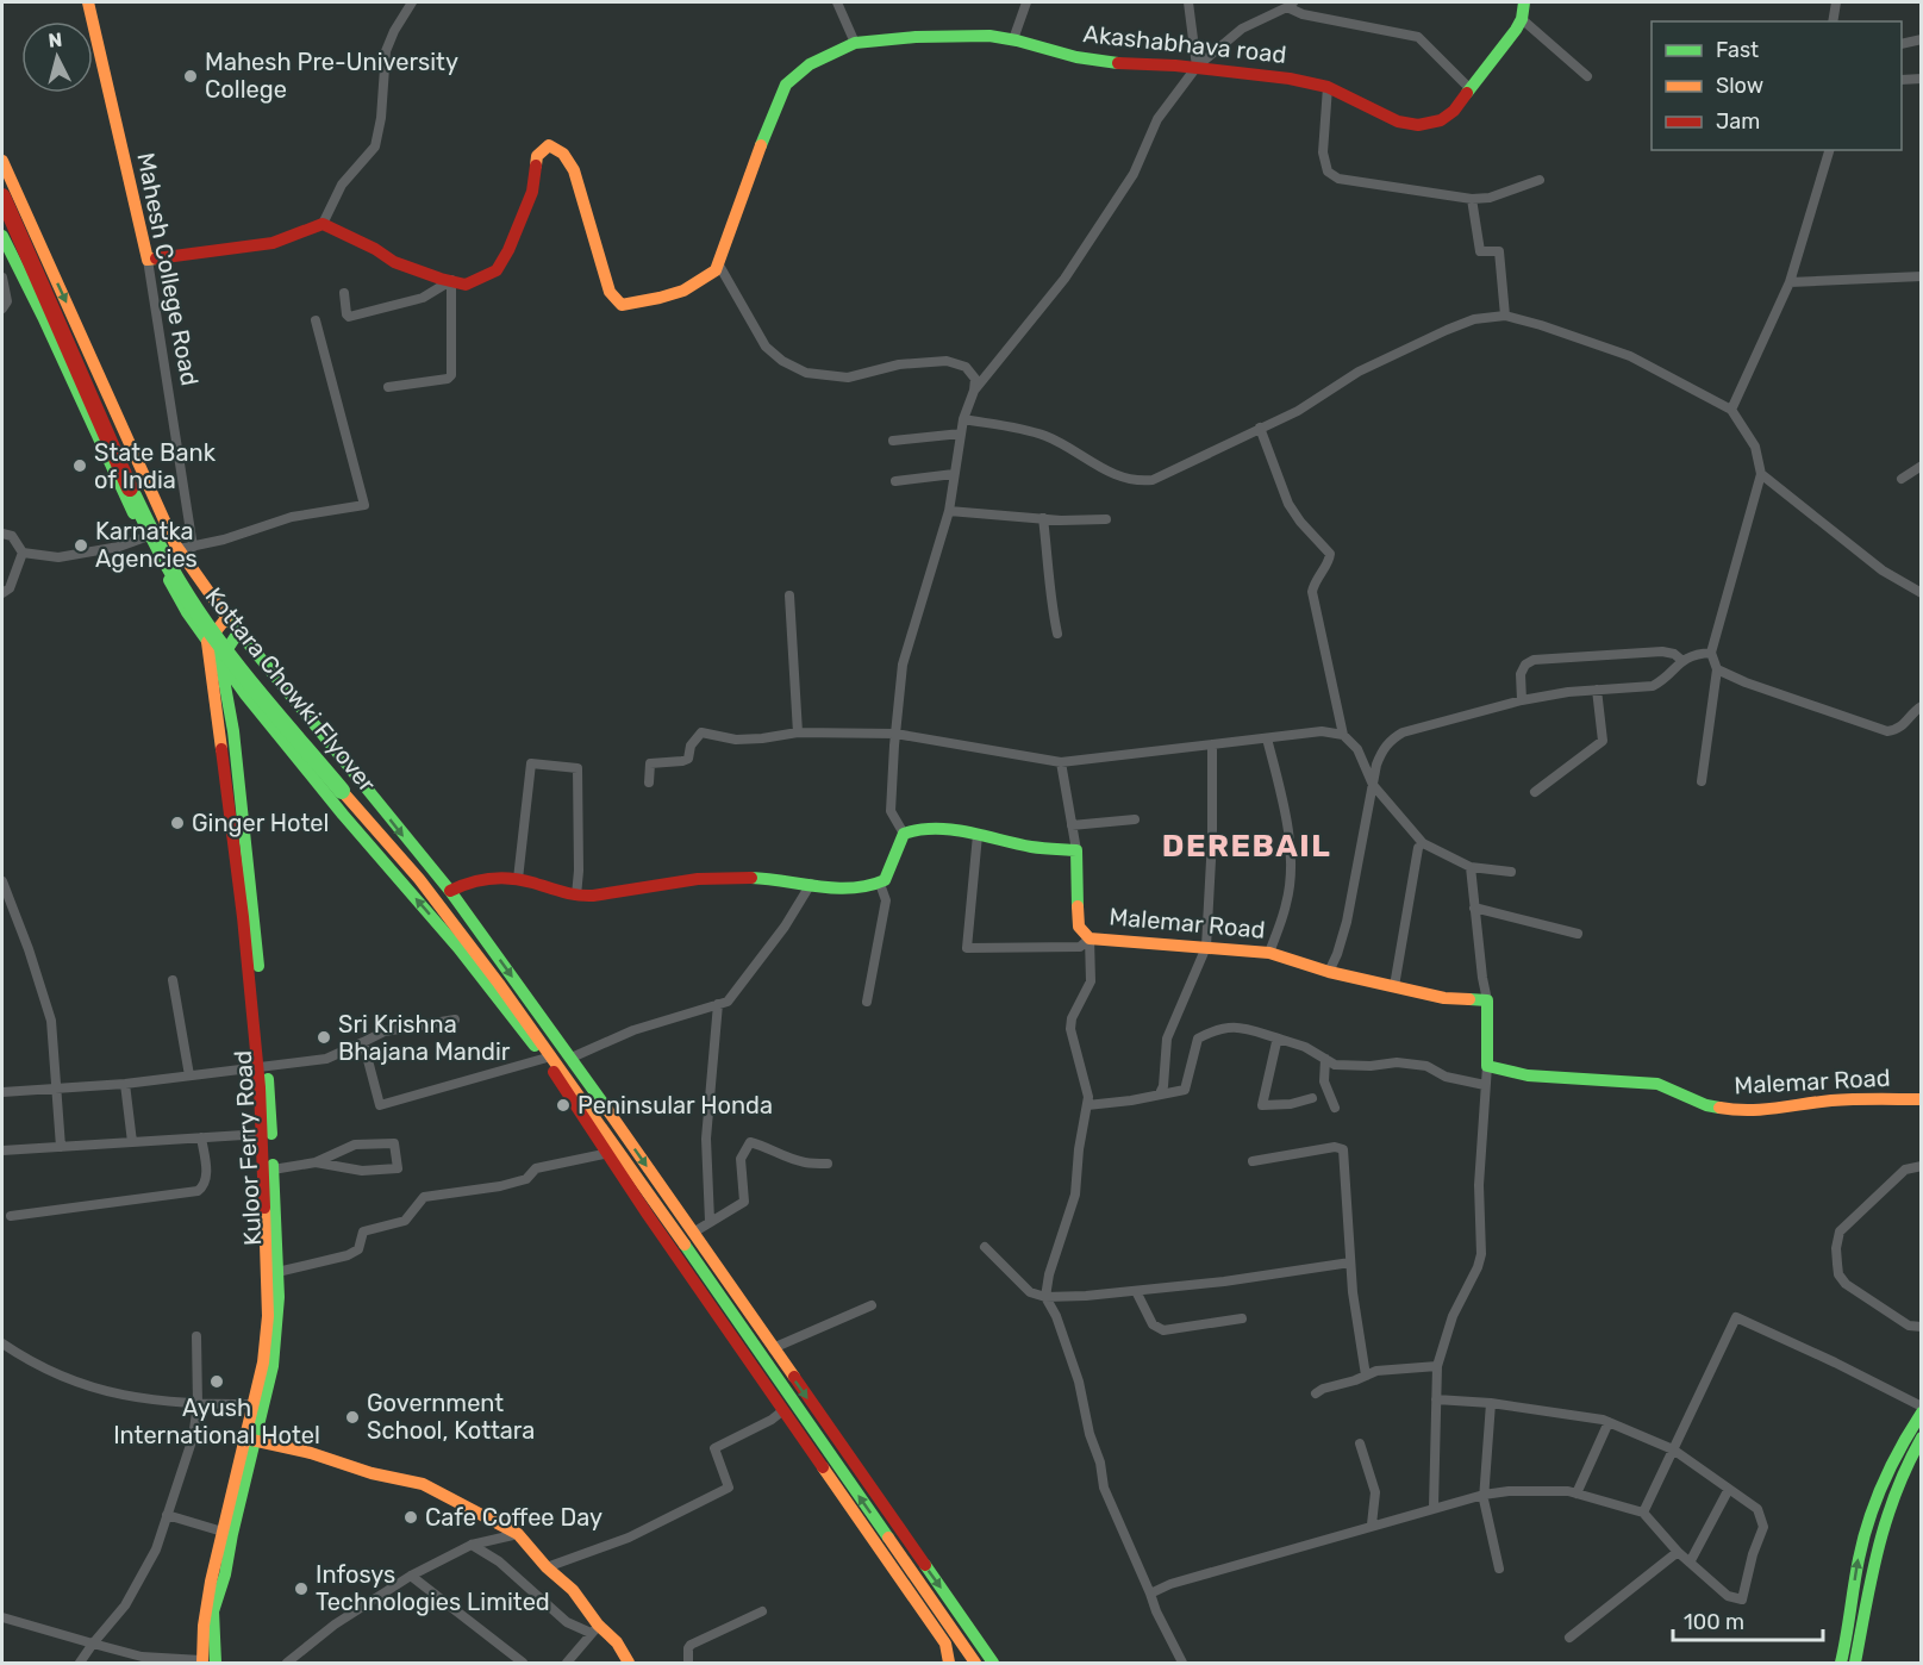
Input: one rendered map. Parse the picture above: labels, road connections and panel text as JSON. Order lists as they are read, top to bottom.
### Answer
{
  "streets": {
    "main road": [
      "Akashabhava road",
      "Mahesh College Road",
      "Kottara Chowki Flyover",
      "Malemar Road",
      "Kuloor Ferry Road"
    ]
  },
  "districts": ["DEREBAIL"],
  "places": [
    "Mahesh Pre-University College",
    "State Bank of India",
    "Karnatka Agencies",
    "Ginger Hotel",
    "Sri Krishna Bhajana Mandir",
    "Peninsular Honda",
    "Ayush International Hotel",
    "Government School, Kottara",
    "Cafe Coffee Day",
    "Infosys Technologies Limited"
  ],
  "legend": ["Fast", "Slow", "Jam"],
  "scale_bar": "100 m",
  "north": "top"
}
